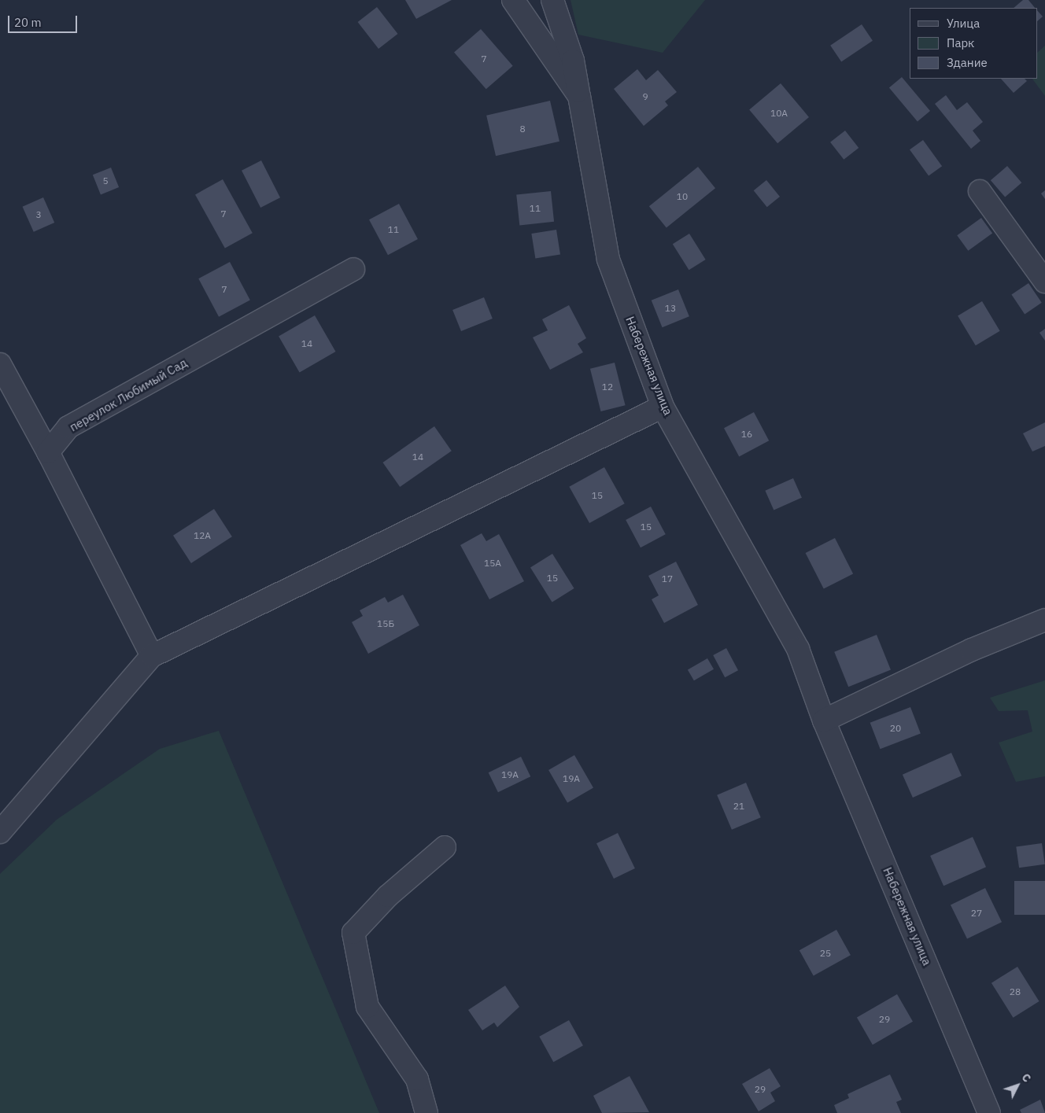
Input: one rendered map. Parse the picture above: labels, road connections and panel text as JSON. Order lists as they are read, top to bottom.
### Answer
{
  "streets": {
    "street": ["Набережная улица", "переулок Любимый Сад"]
  },
  "house_numbers": [
    "7",
    "9",
    "10А",
    "8",
    "5",
    "10",
    "11",
    "7",
    "3",
    "11",
    "7",
    "13",
    "14",
    "12",
    "16",
    "14",
    "15",
    "15",
    "12А",
    "15А",
    "15",
    "17",
    "15Б",
    "20",
    "19А",
    "19А",
    "21",
    "27",
    "25",
    "28",
    "29",
    "29"
  ],
  "legend": ["Улица", "Парк", "Здание"],
  "scale_bar": "20 m",
  "north": "top right"
}
